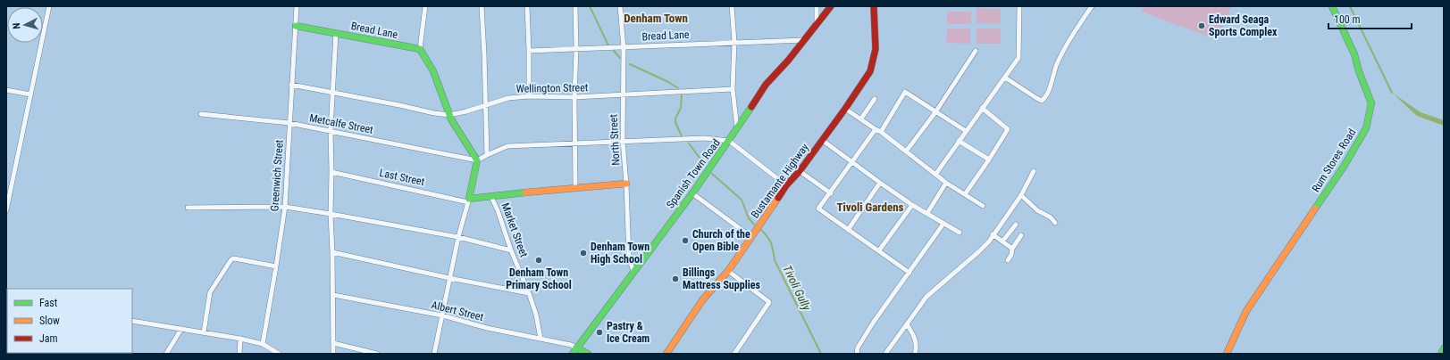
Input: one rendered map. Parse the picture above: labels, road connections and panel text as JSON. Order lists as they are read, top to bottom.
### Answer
{
  "streets": {
    "main road": [
      "Bread Lane",
      "Rum Stores Road",
      "Spanish Town Road",
      "Bustamante Highway",
      "Market Street"
    ],
    "street": [
      "Wellington Street",
      "Metcalfe Street",
      "North Street",
      "Greenwich Street",
      "Last Street",
      "Albert Street"
    ]
  },
  "crossings": [
    ["Bread Lane", "North Street"],
    ["Bread Lane", "Spanish Town Road"],
    ["Bread Lane", "Greenwich Street"],
    ["Wellington Street", "North Street"],
    ["Wellington Street", "Greenwich Street"],
    ["Metcalfe Street", "Greenwich Street"],
    ["North Street", "Spanish Town Road"],
    ["Spanish Town Road", "Albert Street"],
    ["Last Street", "Market Street"],
    ["Market Street", "Albert Street"]
  ],
  "districts": ["Denham Town", "Tivoli Gardens"],
  "water": ["Tivoli Gully"],
  "places": [
    "Edward Seaga Sports Complex",
    "Church of the Open Bible",
    "Denham Town High School",
    "Denham Town Primary School",
    "Billings Mattress Supplies",
    "Pastry & Ice Cream"
  ],
  "legend": ["Fast", "Slow", "Jam"],
  "scale_bar": "100 m",
  "north": "left"
}
